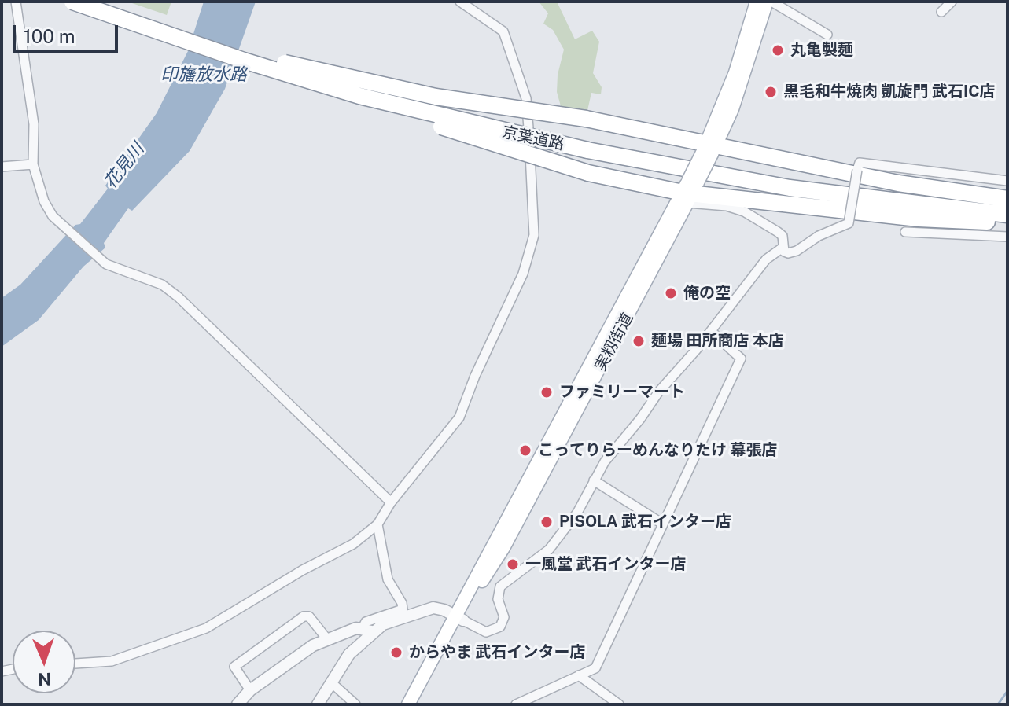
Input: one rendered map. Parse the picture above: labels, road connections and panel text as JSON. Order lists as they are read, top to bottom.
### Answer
{
  "streets": {
    "highway": ["京葉道路"],
    "main road": ["実籾街道"]
  },
  "water": ["印旛放水路", "花見川"],
  "places": [
    "丸亀製麺",
    "黒毛和牛焼肉 凱旋門 武石IC店",
    "俺の空",
    "麺場 田所商店 本店",
    "ファミリーマート",
    "こってりらーめんなりたけ 幕張店",
    "PISOLA 武石インター店",
    "一風堂 武石インター店",
    "からやま 武石インター店"
  ],
  "scale_bar": "100 m",
  "north": "bottom"
}
